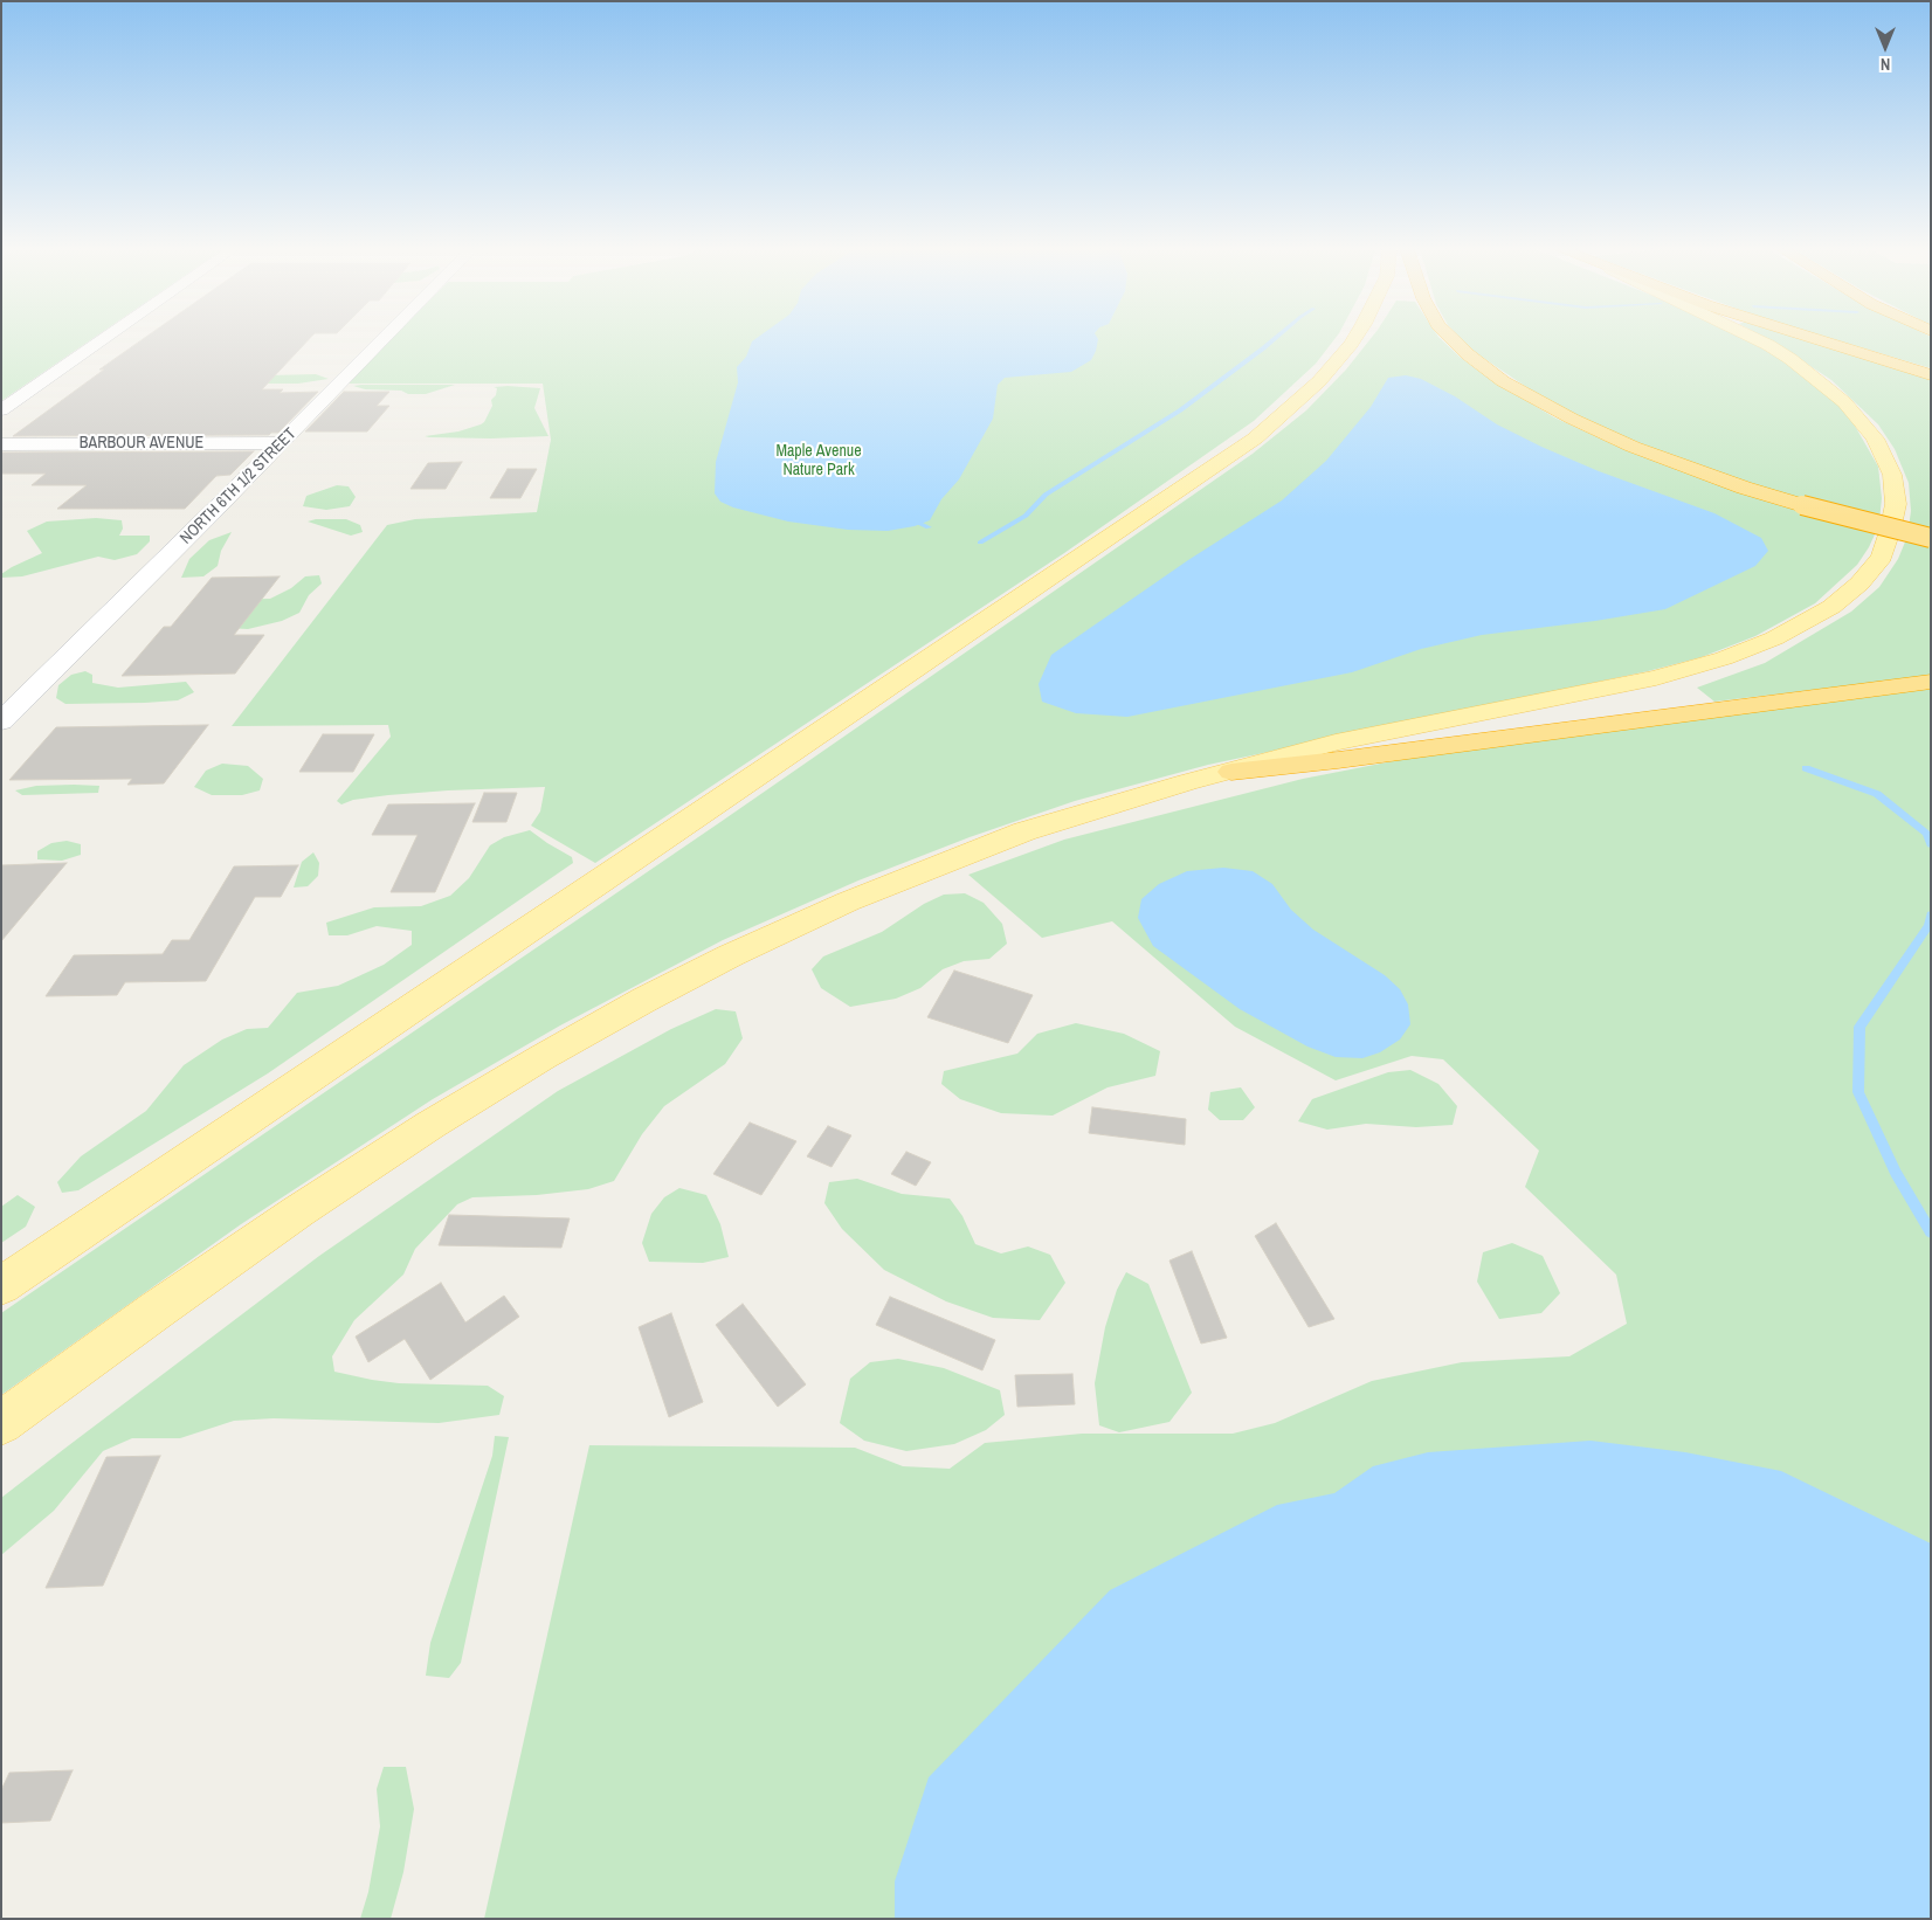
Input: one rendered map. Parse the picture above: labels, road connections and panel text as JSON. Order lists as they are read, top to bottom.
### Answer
{
  "streets": {
    "street": ["BARBOUR AVENUE", "NORTH 6TH 1/2 STREET"]
  },
  "crossings": [
    ["BARBOUR AVENUE", "NORTH 6TH 1/2 STREET"]
  ],
  "parks": ["Maple Avenue Nature Park"],
  "north": "bottom"
}
